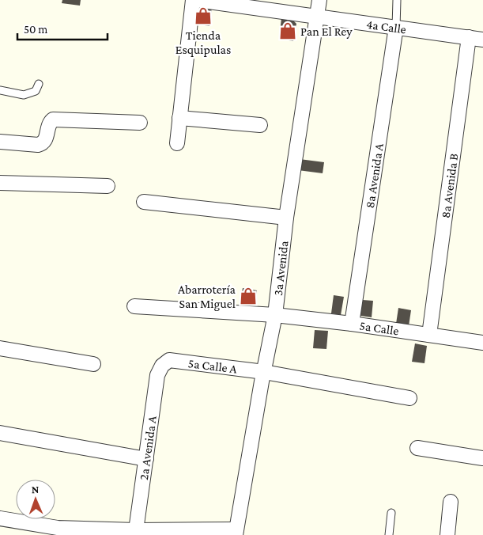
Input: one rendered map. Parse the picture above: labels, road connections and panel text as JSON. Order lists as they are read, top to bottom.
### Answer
{
  "streets": {
    "street": [
      "4a Calle",
      "8a Avenida A",
      "8a Avenida B",
      "3a Avenida",
      "5a Calle",
      "5a Calle A",
      "2a Avenida A"
    ]
  },
  "crossings": [
    ["4a Calle", "8a Avenida A"],
    ["4a Calle", "8a Avenida B"],
    ["4a Calle", "3a Avenida"],
    ["8a Avenida A", "5a Calle"],
    ["8a Avenida B", "5a Calle"],
    ["3a Avenida", "5a Calle"],
    ["3a Avenida", "5a Calle A"],
    ["5a Calle A", "2a Avenida A"]
  ],
  "places": {
    "shop": ["Tienda Esquipulas", "Pan El Rey", "Abarrotería San Miguel"]
  },
  "scale_bar": "50 m",
  "north": "top"
}
